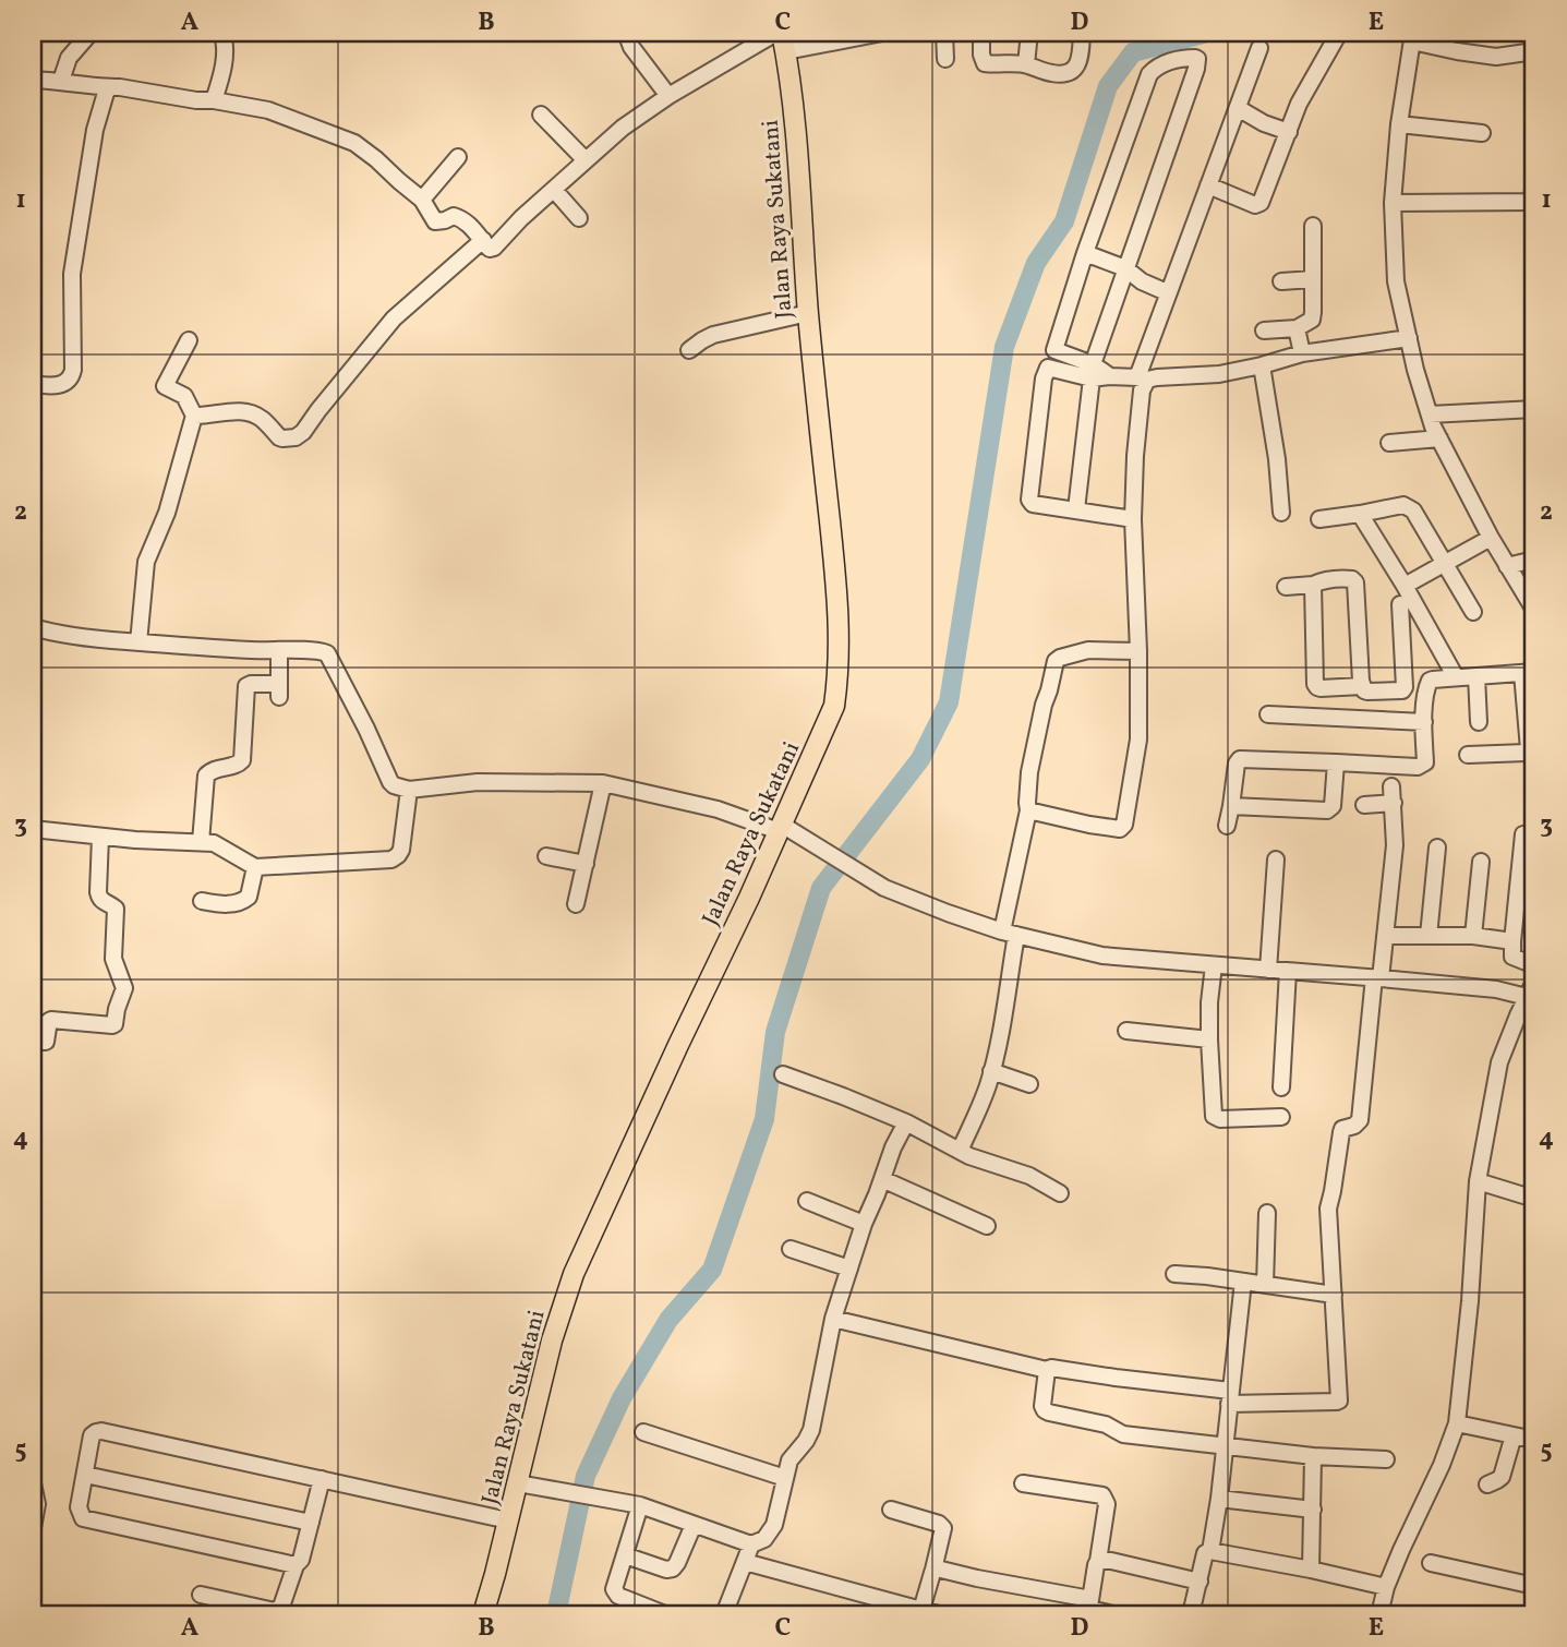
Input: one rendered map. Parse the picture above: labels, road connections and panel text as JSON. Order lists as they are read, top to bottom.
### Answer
{
  "streets": {
    "main road": ["Jalan Raya Sukatani"]
  },
  "grid": {
    "columns": [
      "A",
      "B",
      "C",
      "D",
      "E"
    ],
    "rows": [
      "1",
      "2",
      "3",
      "4",
      "5"
    ]
  }
}
